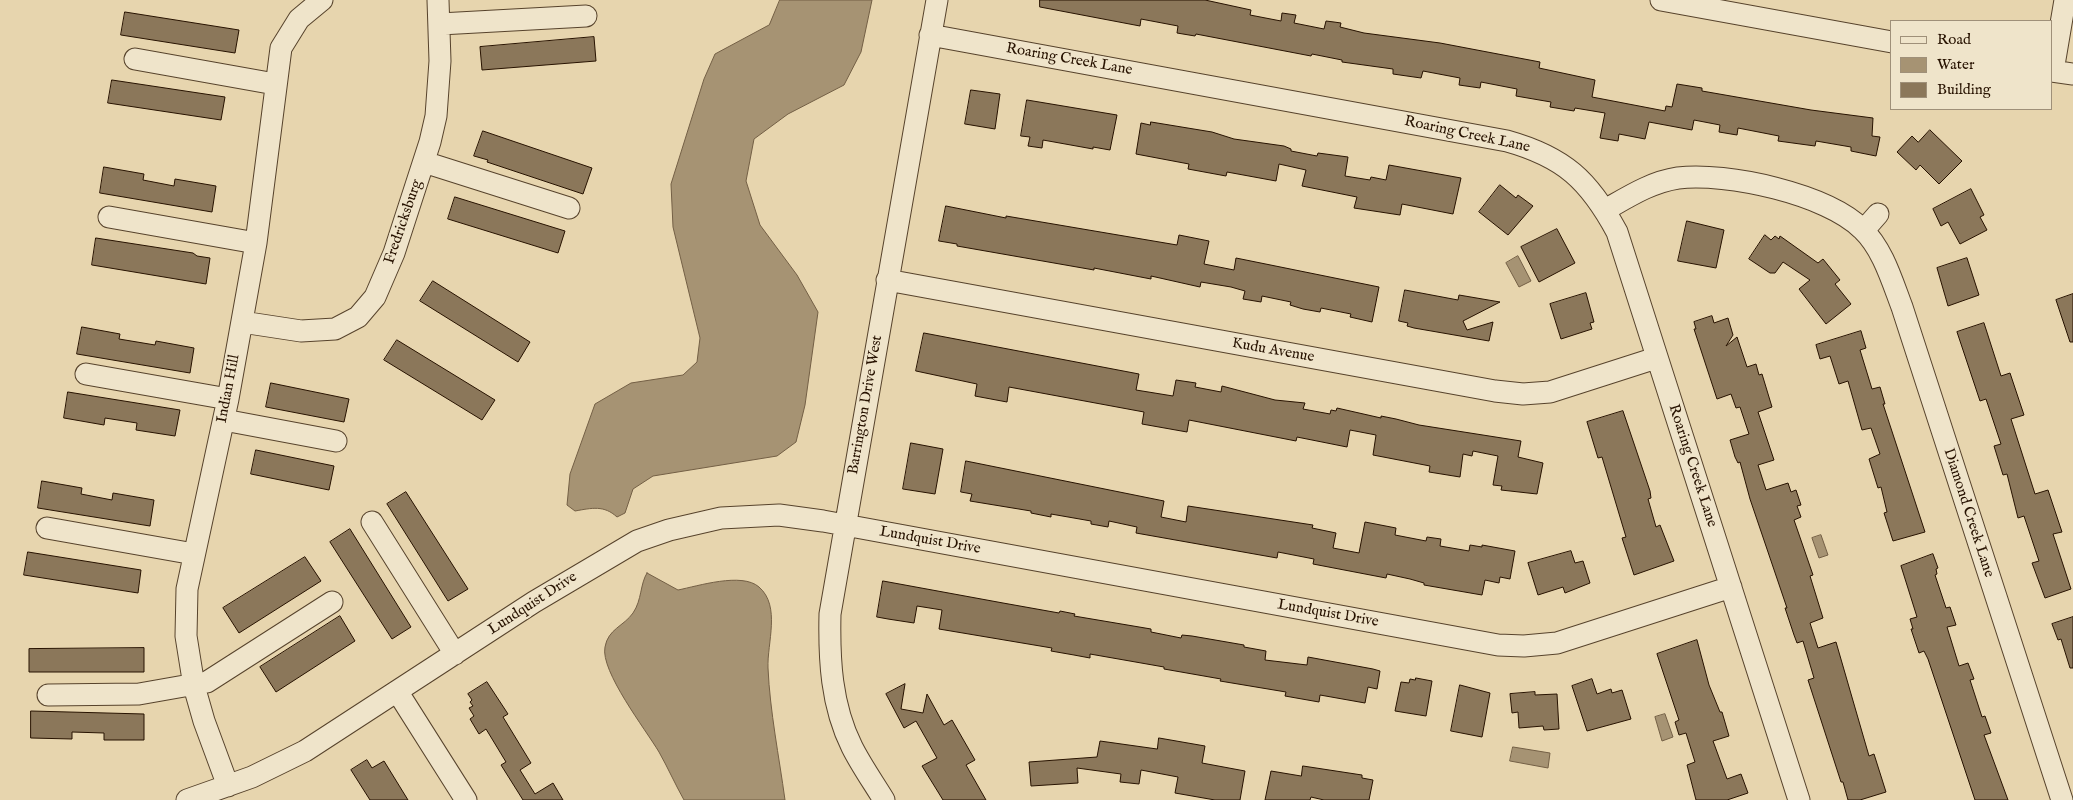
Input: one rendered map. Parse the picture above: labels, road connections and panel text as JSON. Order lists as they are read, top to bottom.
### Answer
{
  "streets": {
    "street": [
      "Roaring Creek Lane",
      "Fredricksburg",
      "Kudu Avenue",
      "Indian Hill",
      "Barrington Drive West",
      "Diamond Creek Lane",
      "Lundquist Drive"
    ]
  },
  "crossings": [
    ["Roaring Creek Lane", "Kudu Avenue"],
    ["Roaring Creek Lane", "Barrington Drive West"],
    ["Roaring Creek Lane", "Diamond Creek Lane"],
    ["Roaring Creek Lane", "Lundquist Drive"],
    ["Fredricksburg", "Indian Hill"],
    ["Kudu Avenue", "Barrington Drive West"],
    ["Indian Hill", "Lundquist Drive"],
    ["Barrington Drive West", "Lundquist Drive"]
  ],
  "legend": ["Road", "Water", "Building"]
}
